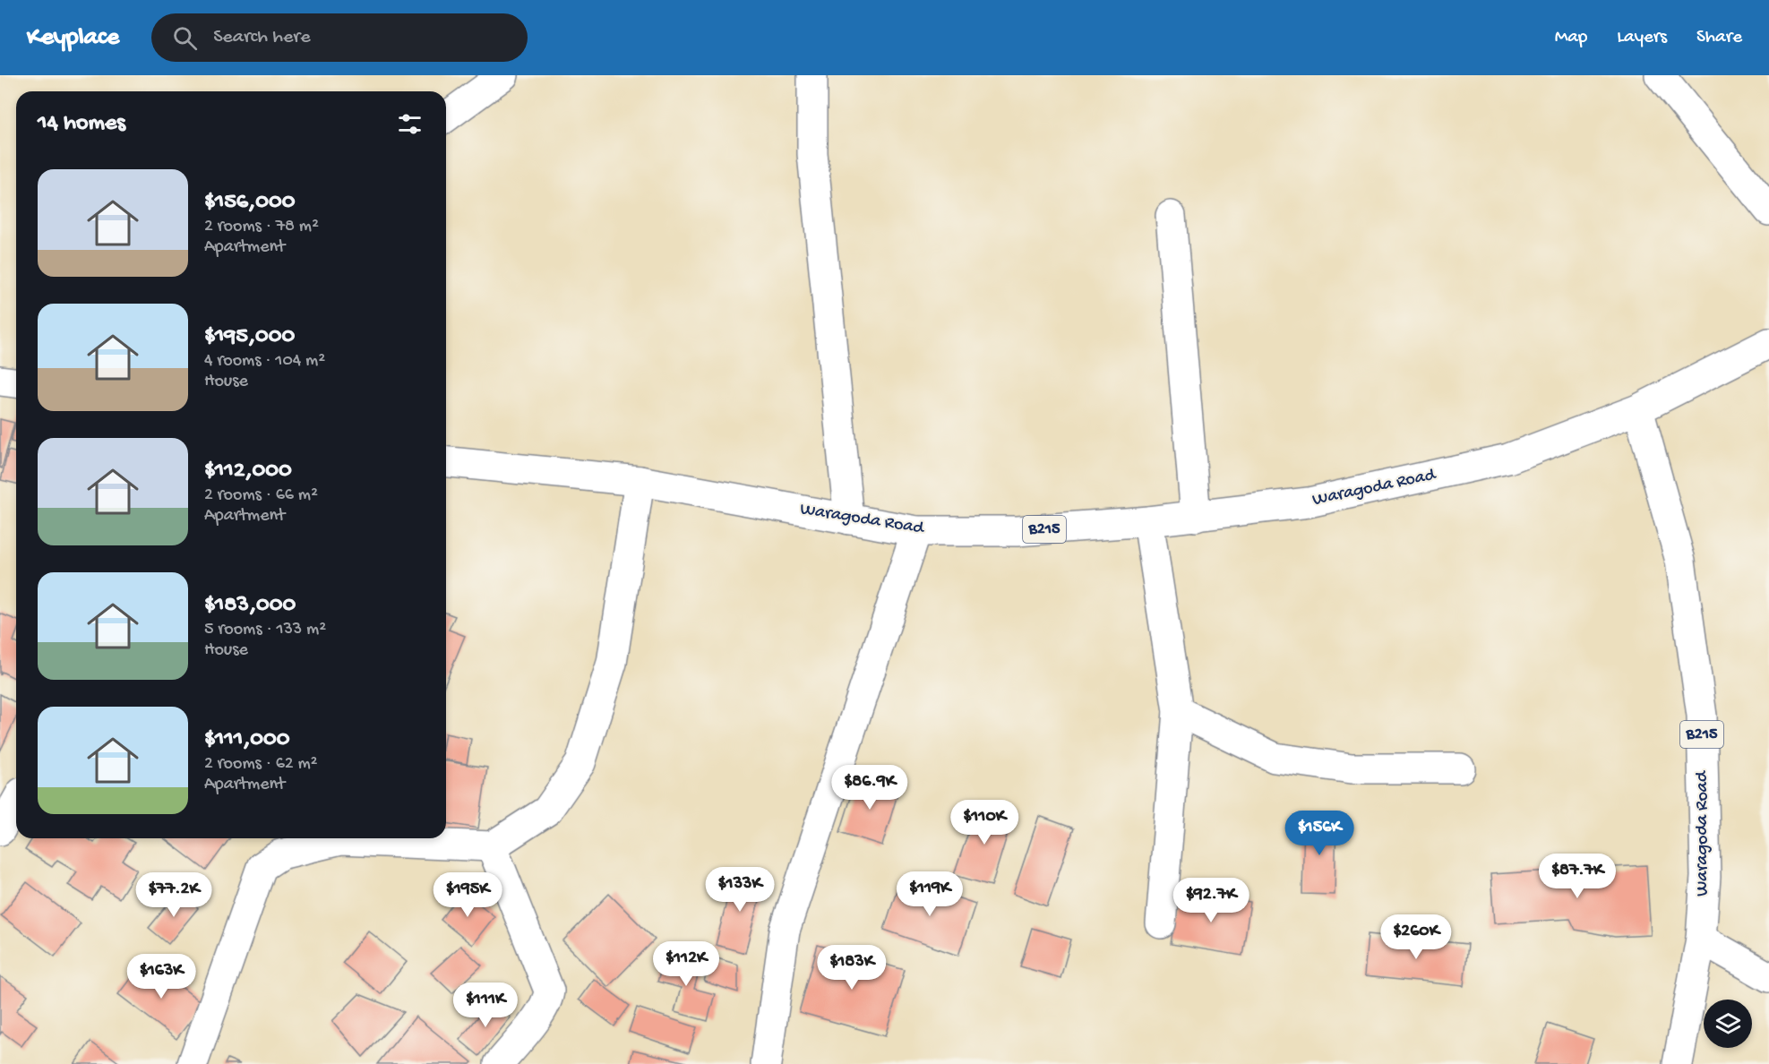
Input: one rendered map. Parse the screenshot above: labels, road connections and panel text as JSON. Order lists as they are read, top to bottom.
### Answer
{
  "streets": {
    "street": ["Waragoda Road", "B215"]
  },
  "page": {
    "header": "Keyplace",
    "search": "Search here",
    "nav": ["Map", "Layers", "Share"],
    "heading": "14 homes",
    "list": [
      {
        "name": "$156,000",
        "note": "2 rooms · 78 m² · Apartment"
      },
      {
        "name": "$195,000",
        "note": "4 rooms · 104 m² · House"
      },
      {
        "name": "$112,000",
        "note": "2 rooms · 66 m² · Apartment"
      },
      {
        "name": "$183,000",
        "note": "5 rooms · 133 m² · House"
      },
      {
        "name": "$111,000",
        "note": "2 rooms · 62 m² · Apartment"
      }
    ],
    "price": [
      "$86.9K",
      "$110K",
      "$156K",
      "$87.7K",
      "$133K",
      "$119K",
      "$77.2K",
      "$195K",
      "$92.7K",
      "$260K",
      "$112K",
      "$183K",
      "$163K",
      "$111K"
    ]
  }
}
